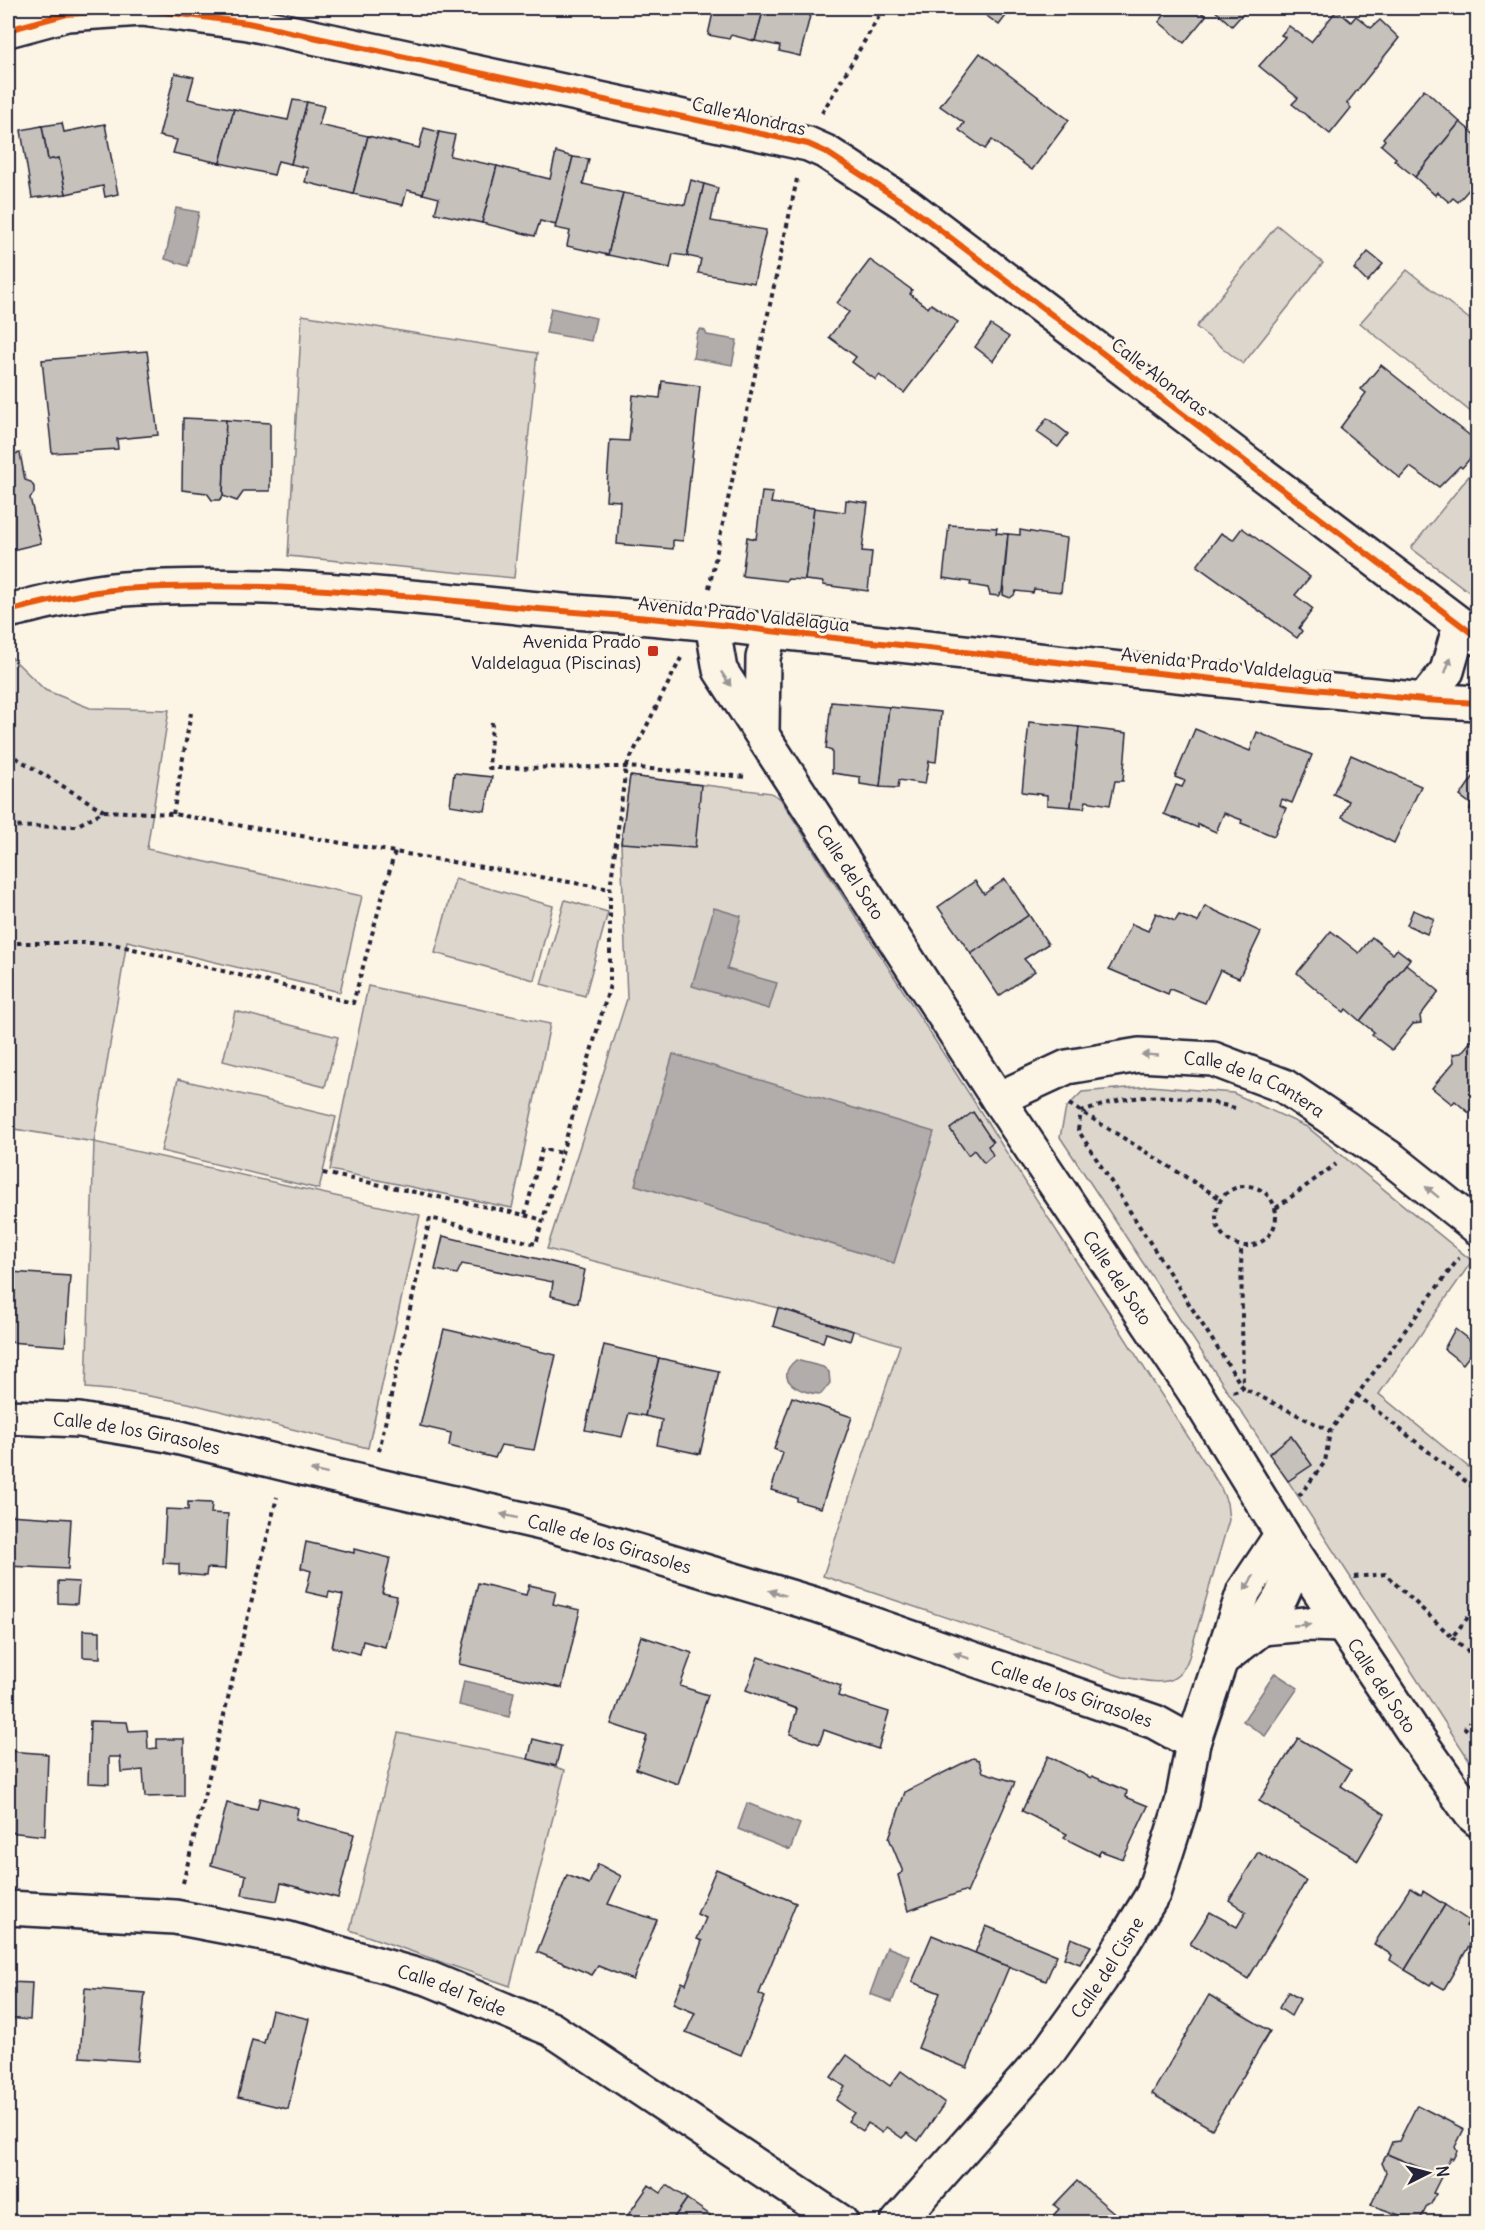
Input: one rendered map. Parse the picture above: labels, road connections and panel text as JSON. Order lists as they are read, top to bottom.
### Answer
{
  "streets": {
    "street": [
      "Calle Alondras",
      "Avenida Prado Valdelagua",
      "Calle del Soto",
      "Calle de la Cantera",
      "Calle de los Girasoles",
      "Calle del Cisne",
      "Calle del Teide"
    ]
  },
  "crossings": [
    ["Calle Alondras", "Avenida Prado Valdelagua"],
    ["Avenida Prado Valdelagua", "Calle del Soto"],
    ["Calle del Soto", "Calle de la Cantera"],
    ["Calle del Soto", "Calle del Cisne"],
    ["Calle de los Girasoles", "Calle del Cisne"]
  ],
  "one_way": ["Calle de la Cantera", "Calle de los Girasoles"],
  "places": {
    "transit": ["Avenida Prado Valdelagua (Piscinas)"]
  },
  "north": "right"
}
